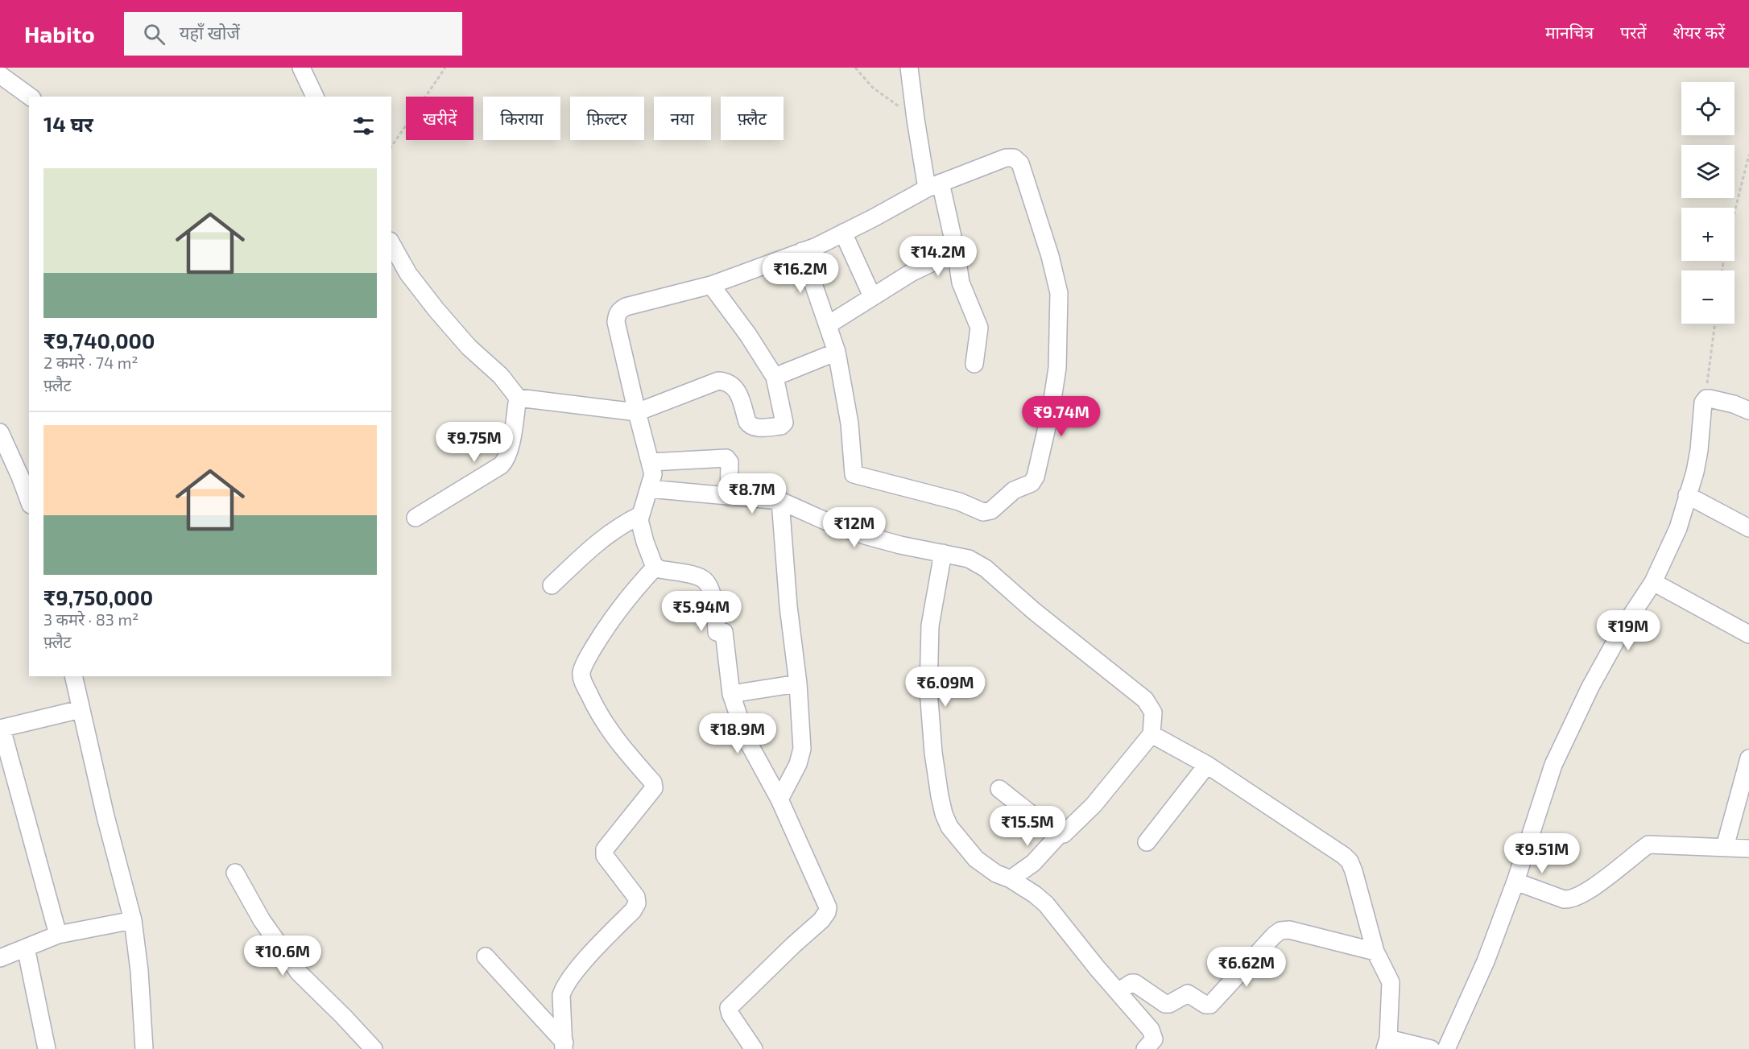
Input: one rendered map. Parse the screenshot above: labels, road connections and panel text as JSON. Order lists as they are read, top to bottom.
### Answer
{
  "page": {
    "header": "Habito",
    "search": "यहाँ खोजें",
    "nav": ["मानचित्र", "परतें", "शेयर करें"],
    "map_buttons": ["+", "−"],
    "chip": [
      "खरीदें",
      "किराया",
      "फ़िल्टर",
      "नया",
      "फ़्लैट"
    ],
    "heading": "14 घर",
    "list": [
      {
        "name": "₹9,740,000",
        "note": "2 कमरे · 74 m² · फ़्लैट"
      },
      {
        "name": "₹9,750,000",
        "note": "3 कमरे · 83 m² · फ़्लैट"
      }
    ],
    "price": [
      "₹14.2M",
      "₹16.2M",
      "₹9.74M",
      "₹9.75M",
      "₹8.7M",
      "₹12M",
      "₹5.94M",
      "₹19M",
      "₹6.09M",
      "₹18.9M",
      "₹15.5M",
      "₹9.51M",
      "₹10.6M",
      "₹6.62M"
    ]
  }
}
